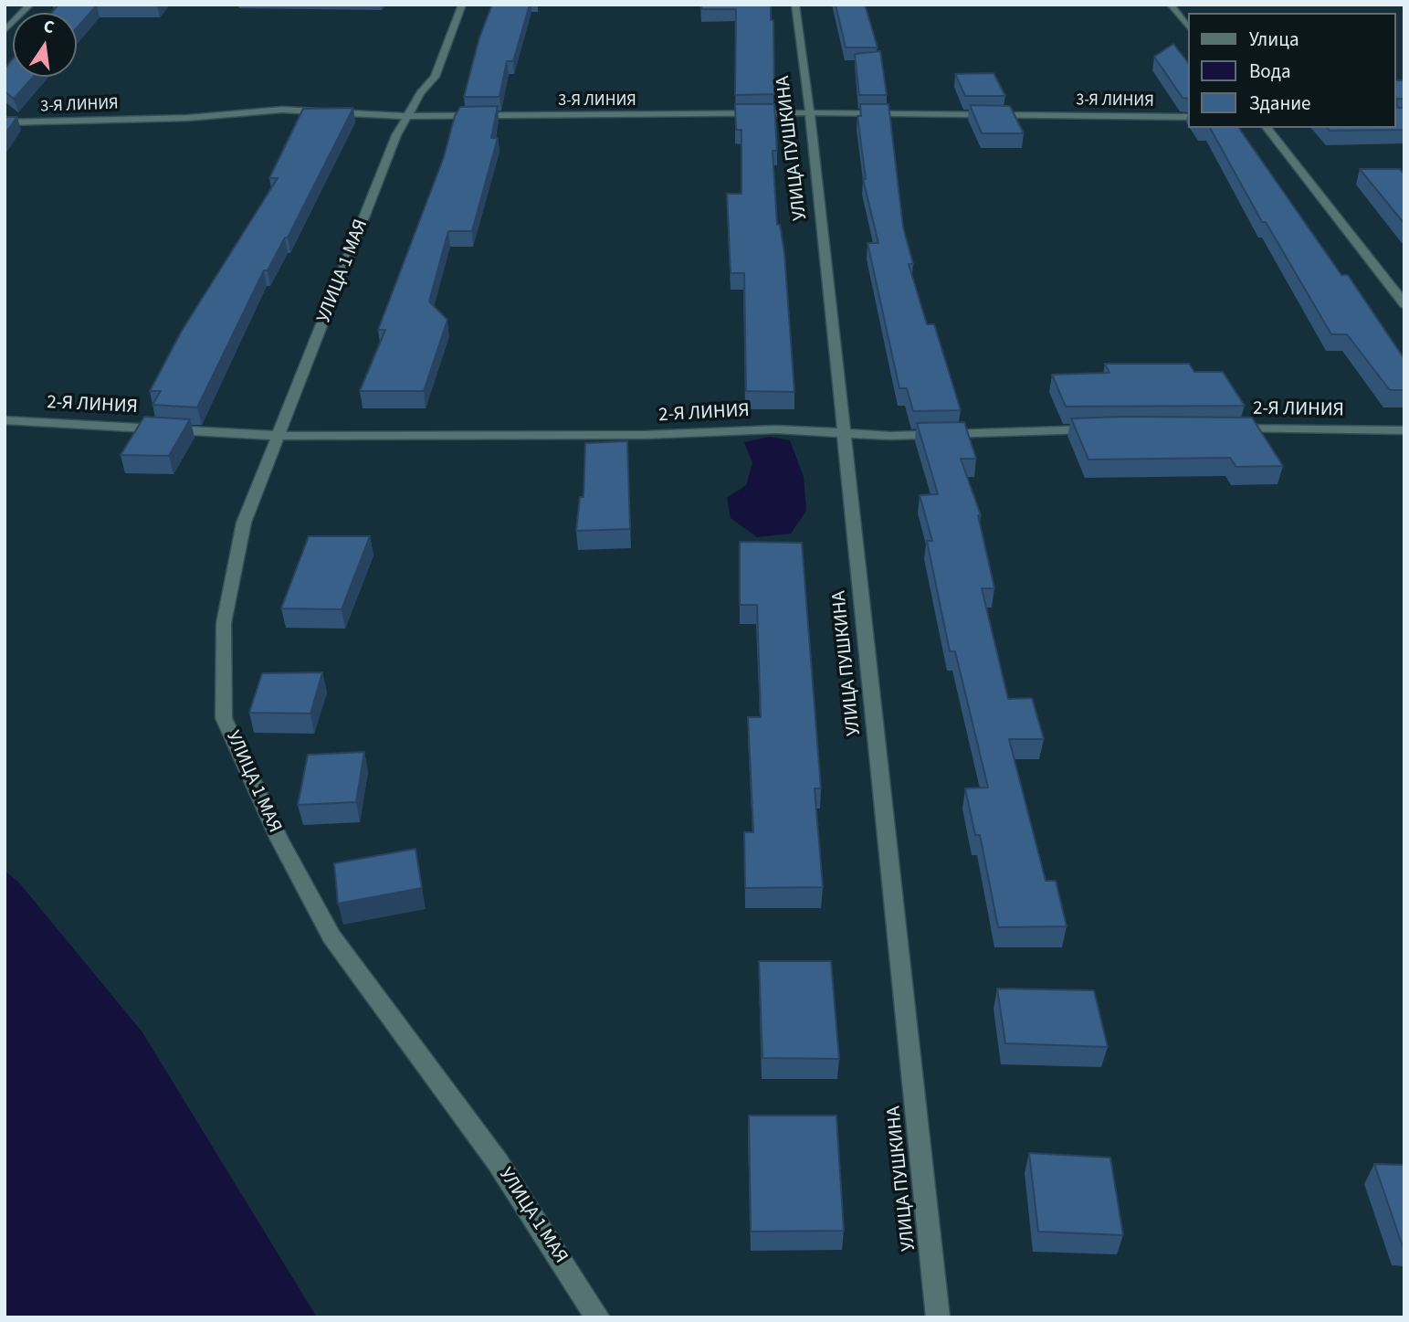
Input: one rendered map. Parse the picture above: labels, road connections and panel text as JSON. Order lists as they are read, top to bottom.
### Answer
{
  "streets": {
    "street": [
      "3-Я ЛИНИЯ",
      "УЛИЦА ПУШКИНА",
      "УЛИЦА 1 МАЯ",
      "2-Я ЛИНИЯ"
    ]
  },
  "crossings": [
    ["3-Я ЛИНИЯ", "УЛИЦА ПУШКИНА"],
    ["3-Я ЛИНИЯ", "УЛИЦА 1 МАЯ"],
    ["УЛИЦА ПУШКИНА", "2-Я ЛИНИЯ"],
    ["УЛИЦА 1 МАЯ", "2-Я ЛИНИЯ"]
  ],
  "legend": ["Улица", "Вода", "Здание"],
  "north": "top"
}
